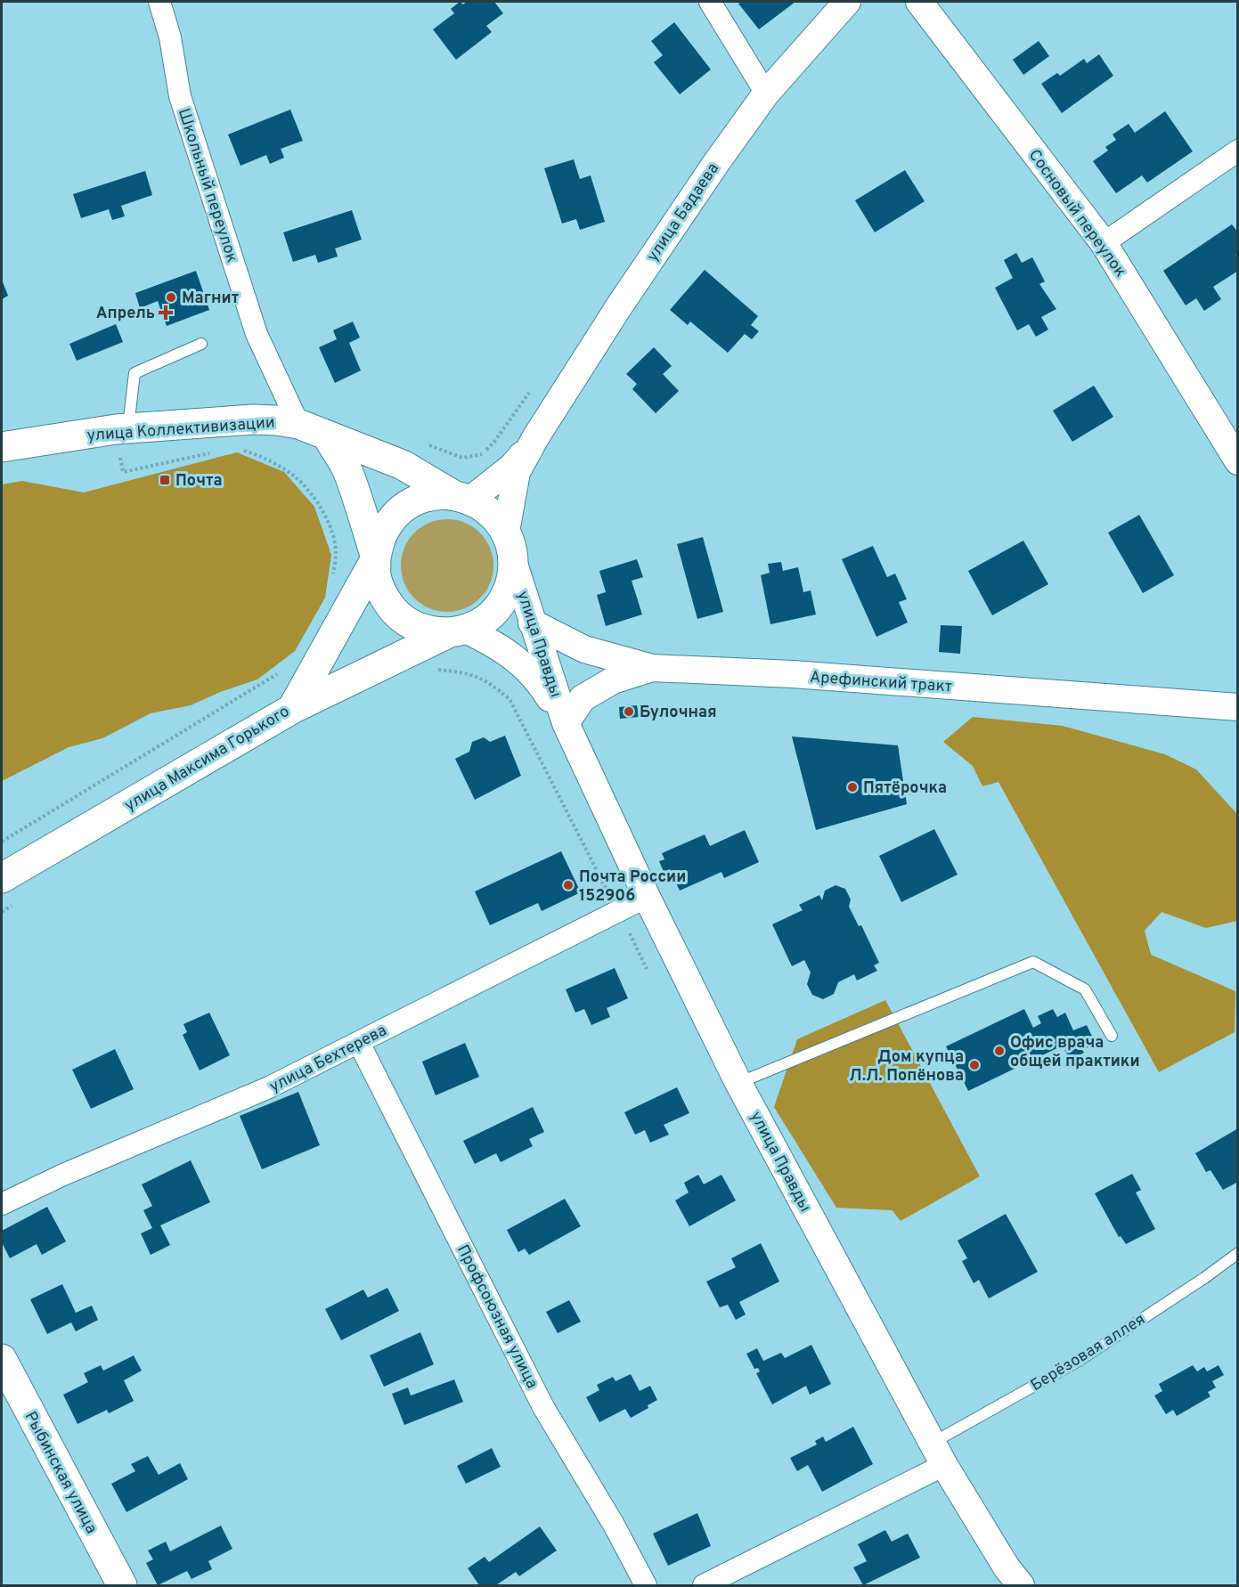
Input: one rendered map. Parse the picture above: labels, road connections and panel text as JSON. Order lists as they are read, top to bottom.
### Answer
{
  "streets": {
    "main road": ["улица Коллективизации", "улица Максима Горького", "Рыбинская улица"],
    "street": [
      "Школьный переулок",
      "улица Бадаева",
      "Сосновый переулок",
      "улица Правды",
      "Арефинский тракт",
      "улица Бехтерева",
      "Профсоюзная улица",
      "Берёзовая аллея"
    ]
  },
  "crossings": [
    ["Школьный переулок", "улица Коллективизации"],
    ["улица Бадаева", "улица Коллективизации"],
    ["улица Бадаева", "улица Правды"],
    ["улица Бадаева", "улица Максима Горького"],
    ["улица Коллективизации", "улица Правды"],
    ["улица Коллективизации", "улица Максима Горького"],
    ["улица Правды", "Арефинский тракт"],
    ["улица Правды", "улица Максима Горького"],
    ["улица Правды", "улица Бехтерева"],
    ["улица Правды", "Берёзовая аллея"],
    ["улица Бехтерева", "Профсоюзная улица"]
  ],
  "places": {
    "other": [
      "Магнит",
      "Булочная",
      "Пятёрочка",
      "Почта России 152906",
      "Офис врача общей практики",
      "Дом купца Л.Л. Попёнова"
    ],
    "health": ["Апрель"],
    "transit": ["Почта"]
  }
}
